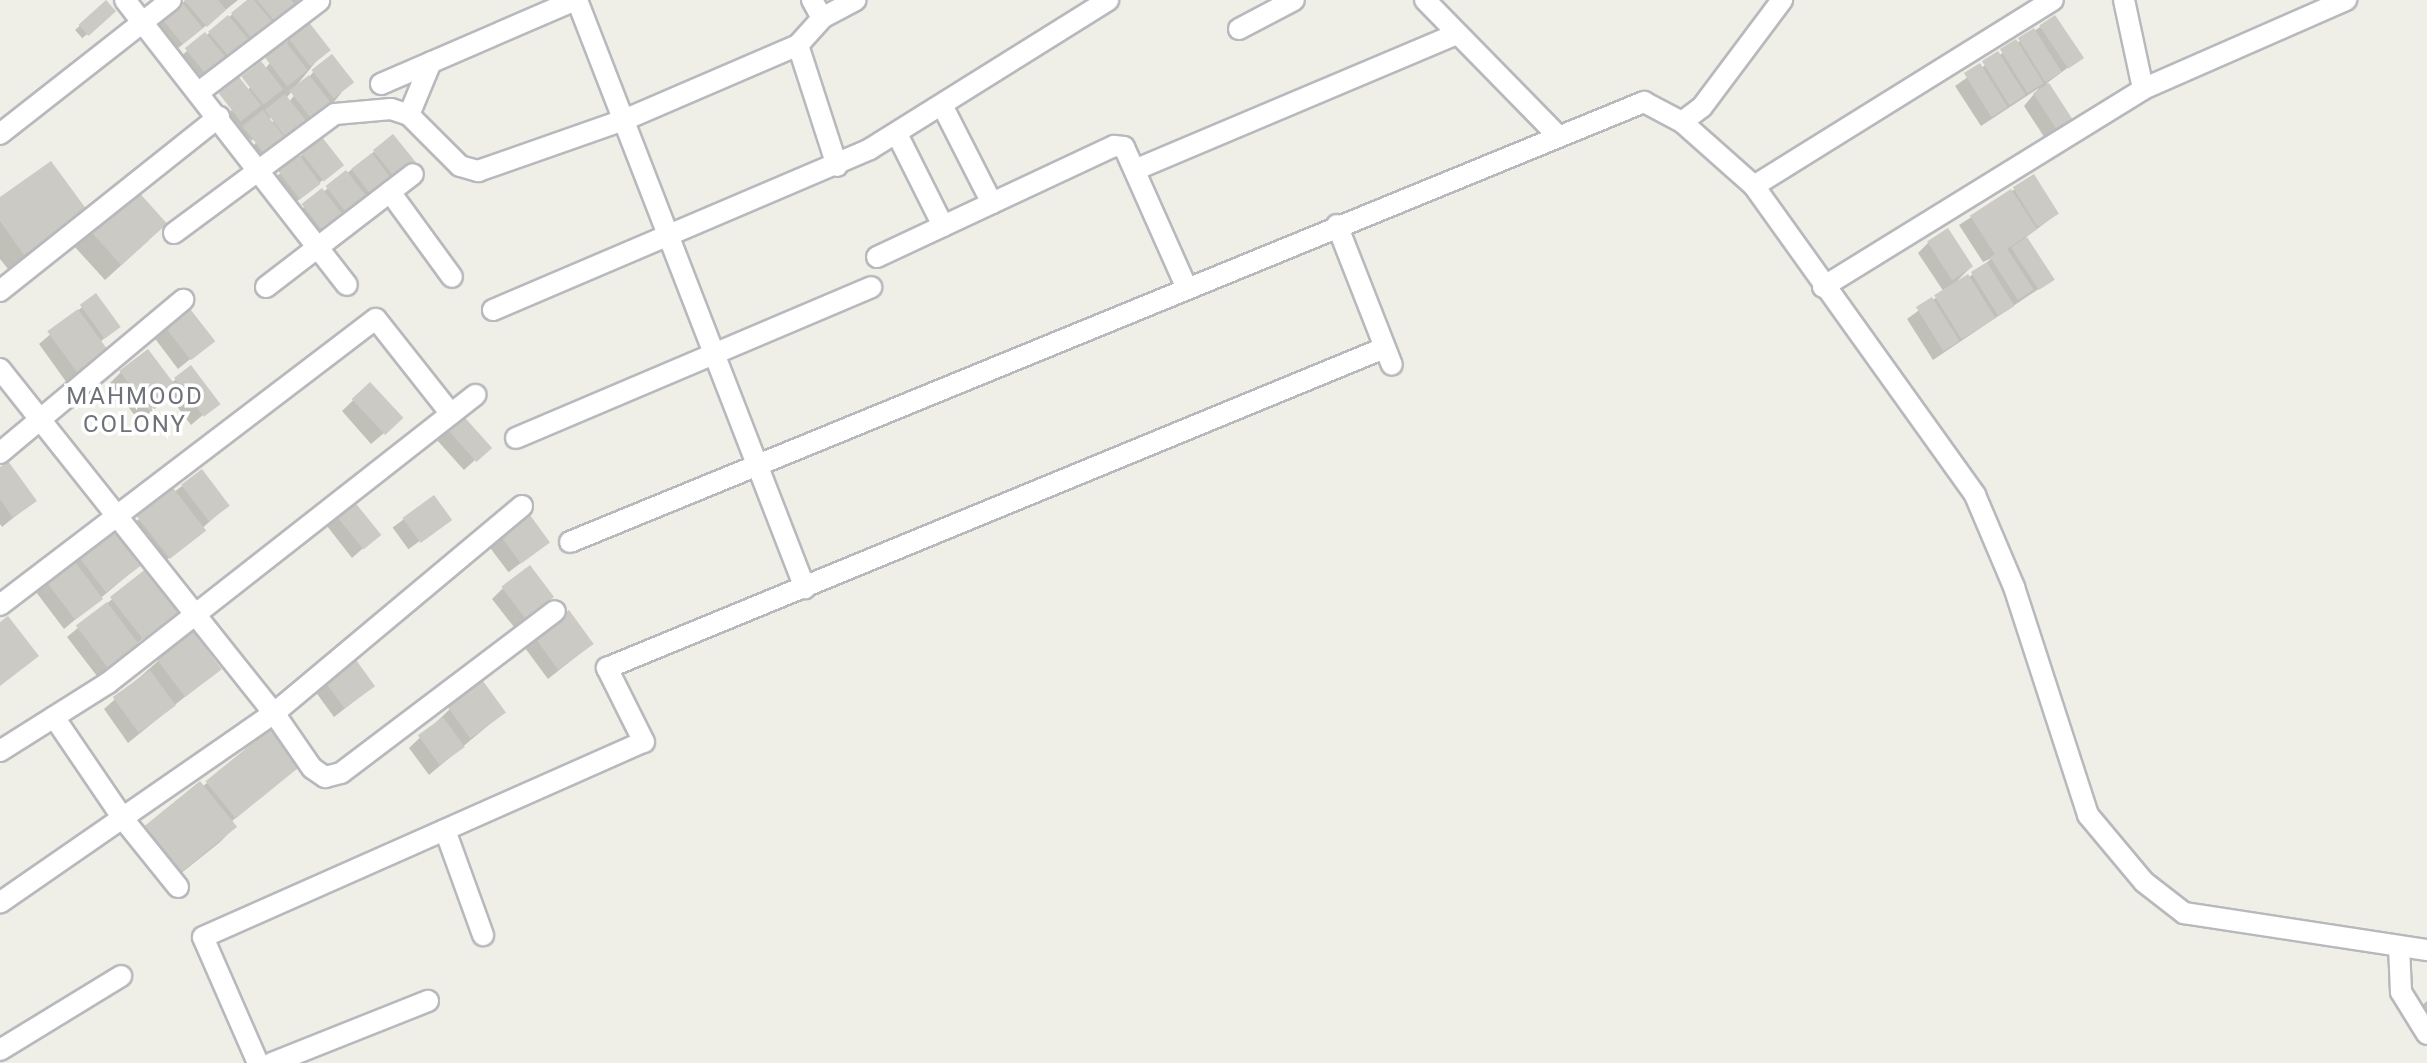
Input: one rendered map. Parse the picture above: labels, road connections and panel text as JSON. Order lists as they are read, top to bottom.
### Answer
{
  "districts": ["MAHMOOD COLONY"]
}
